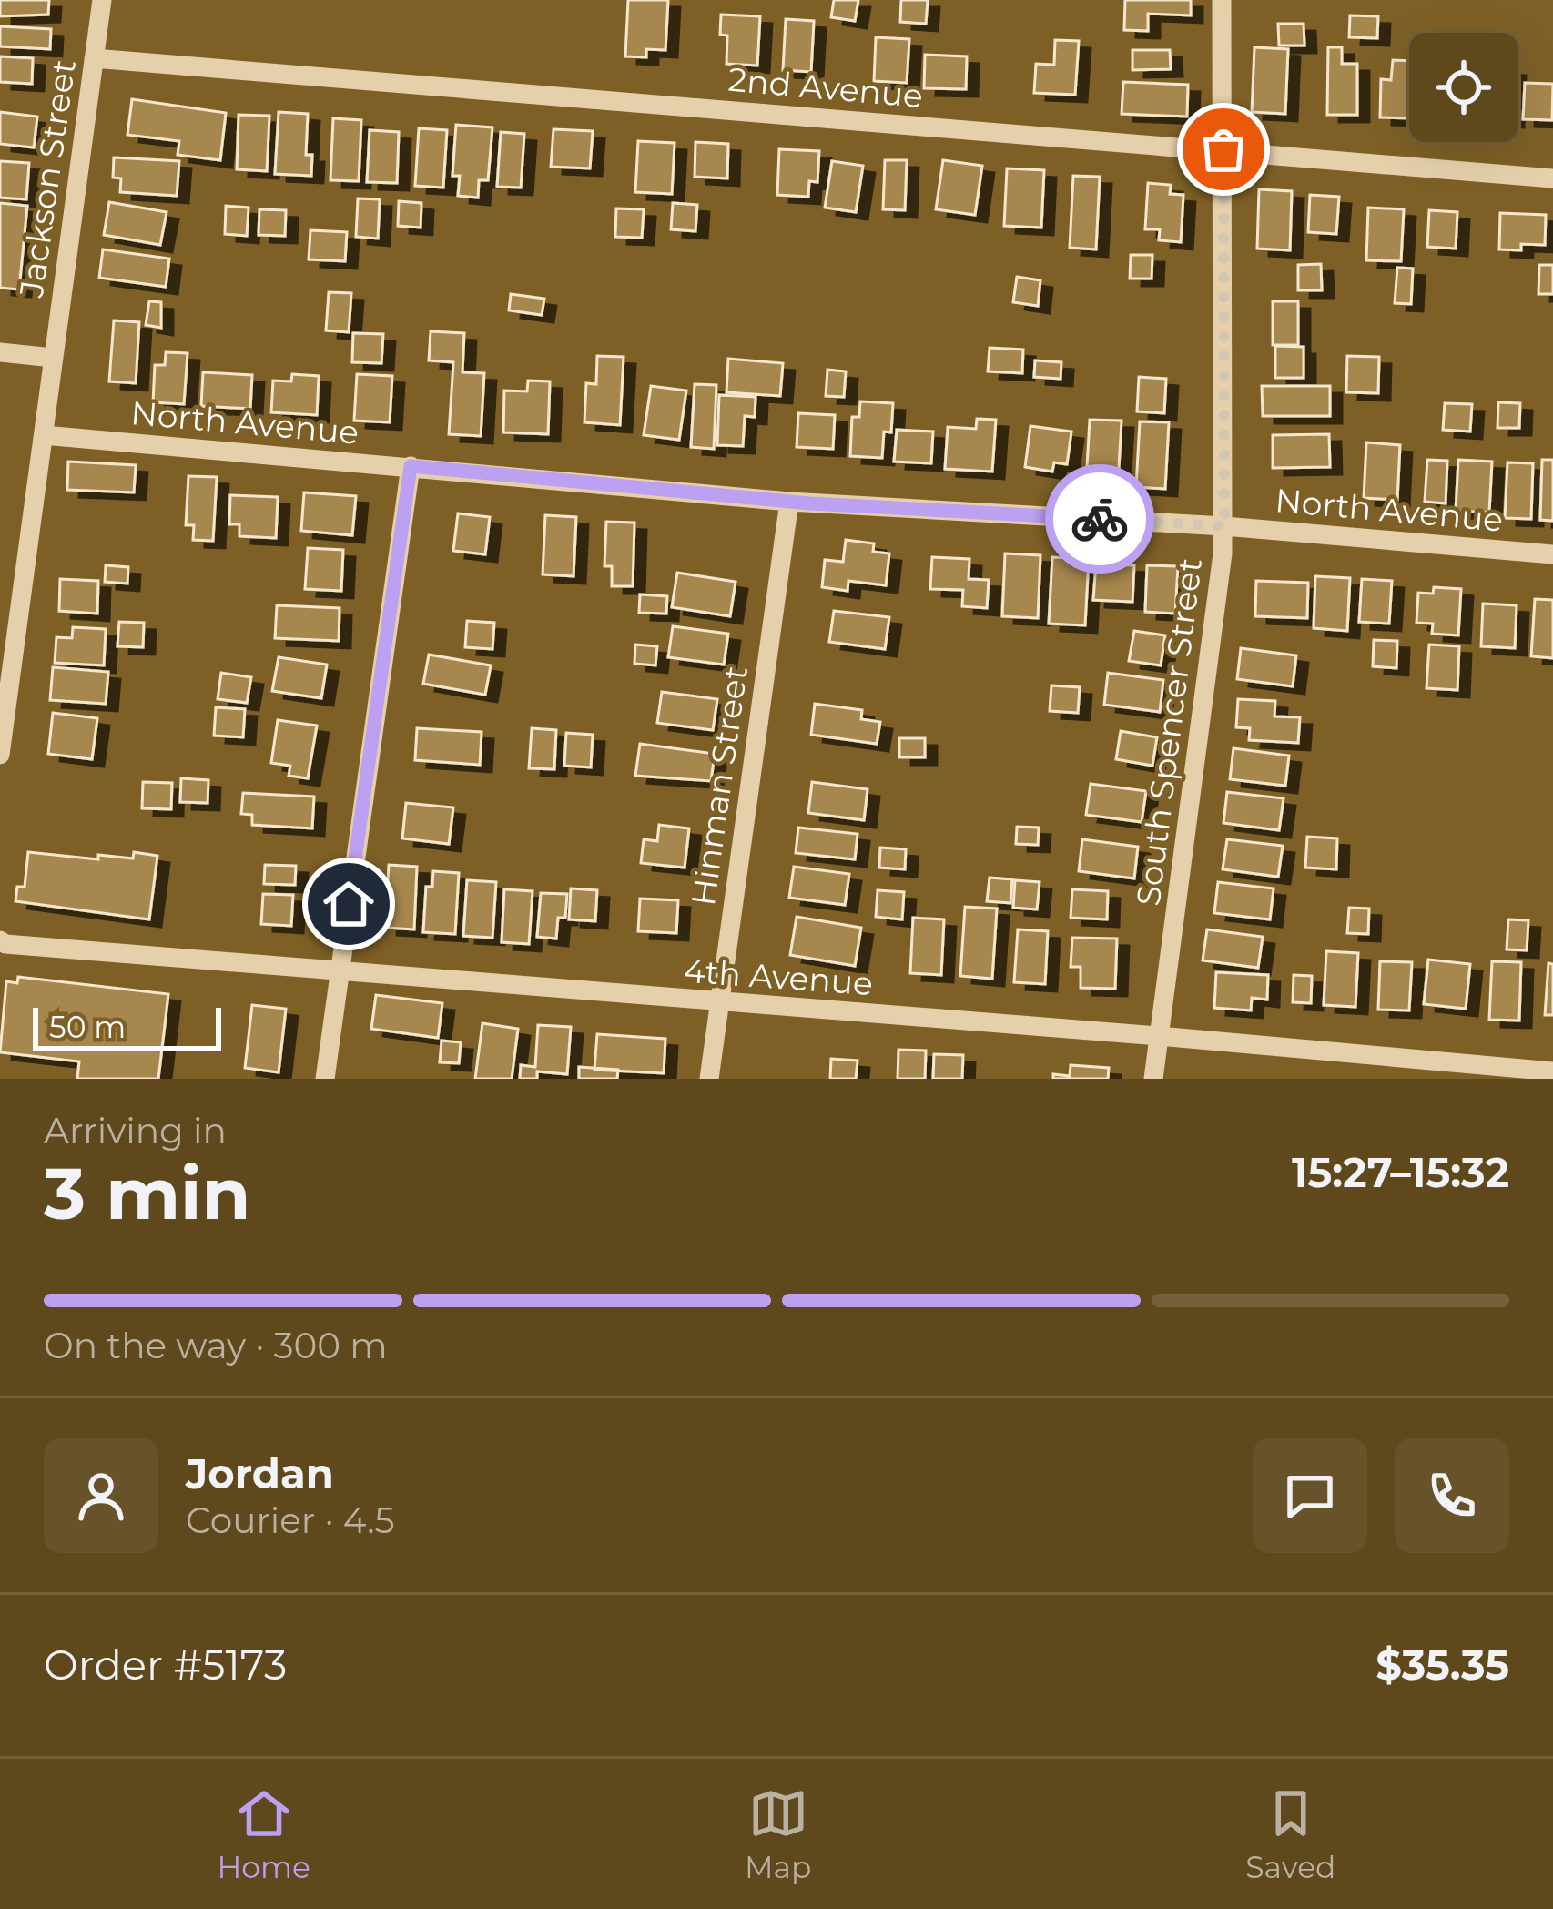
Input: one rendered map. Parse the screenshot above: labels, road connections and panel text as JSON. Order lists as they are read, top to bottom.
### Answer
{
  "streets": {
    "street": [
      "2nd Avenue",
      "Jackson Street",
      "North Avenue",
      "South Spencer Street",
      "Hinman Street",
      "4th Avenue"
    ]
  },
  "crossings": [
    ["2nd Avenue", "Jackson Street"],
    ["2nd Avenue", "South Spencer Street"],
    ["Jackson Street", "North Avenue"],
    ["North Avenue", "South Spencer Street"],
    ["North Avenue", "Hinman Street"],
    ["South Spencer Street", "4th Avenue"],
    ["Hinman Street", "4th Avenue"]
  ],
  "scale_bar": "50 m",
  "page": {
    "scale": "50 m",
    "heading": ["3 min", "Arriving in", "15:27–15:32"],
    "panel": [
      "Jordan",
      "Courier · 4.5",
      "Order #5173",
      "$35.35"
    ],
    "bar": "On the way · 300 m",
    "tabs": ["Home", "Map", "Saved"]
  }
}
